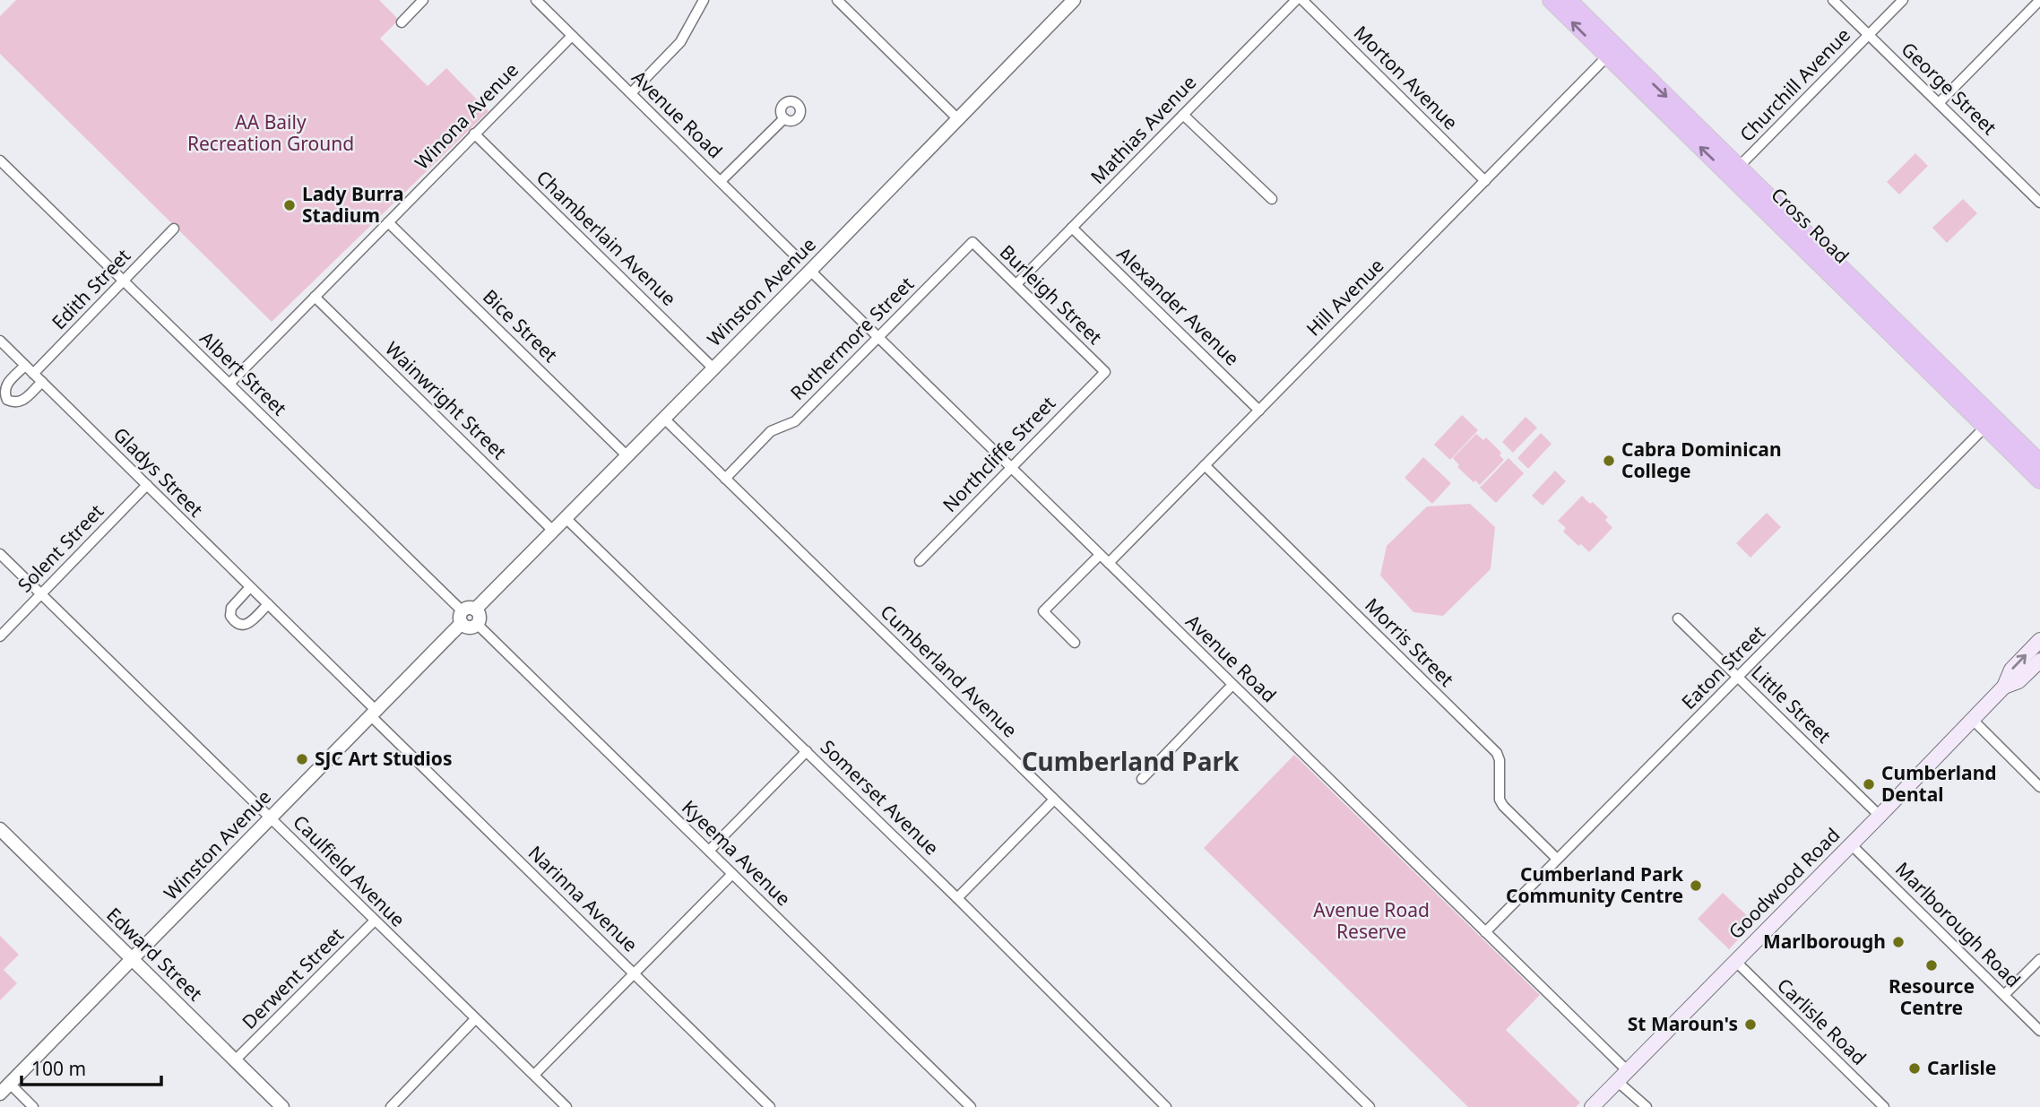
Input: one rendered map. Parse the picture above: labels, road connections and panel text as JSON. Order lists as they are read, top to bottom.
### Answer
{
  "streets": {
    "highway": ["Cross Road"],
    "main road": ["Goodwood Road"],
    "street": [
      "Morton Avenue",
      "Churchill Avenue",
      "George Street",
      "Avenue Road",
      "Winona Avenue",
      "Mathias Avenue",
      "Chamberlain Avenue",
      "Edith Street",
      "Winston Avenue",
      "Burleigh Street",
      "Hill Avenue",
      "Alexander Avenue",
      "Bice Street",
      "Rothermore Street",
      "Albert Street",
      "Wainwright Street",
      "Northcliffe Street",
      "Gladys Street",
      "Solent Street",
      "Morris Street",
      "Eaton Street",
      "Cumberland Avenue",
      "Little Street",
      "Somerset Avenue",
      "Kyeema Avenue",
      "Caulfield Avenue",
      "Narinna Avenue",
      "Marlborough Road",
      "Edward Street",
      "Derwent Street",
      "Carlisle Road"
    ]
  },
  "crossings": [
    ["Morton Avenue", "Hill Avenue"],
    ["Churchill Avenue", "George Street"],
    ["Churchill Avenue", "Cross Road"],
    ["Avenue Road", "Winona Avenue"],
    ["Avenue Road", "Winston Avenue"],
    ["Avenue Road", "Hill Avenue"],
    ["Avenue Road", "Rothermore Street"],
    ["Avenue Road", "Northcliffe Street"],
    ["Avenue Road", "Eaton Street"],
    ["Avenue Road", "Goodwood Road"],
    ["Winona Avenue", "Chamberlain Avenue"],
    ["Winona Avenue", "Bice Street"],
    ["Winona Avenue", "Albert Street"],
    ["Winona Avenue", "Wainwright Street"],
    ["Mathias Avenue", "Burleigh Street"],
    ["Mathias Avenue", "Alexander Avenue"],
    ["Cross Road", "Hill Avenue"],
    ["Cross Road", "Eaton Street"],
    ["Chamberlain Avenue", "Winston Avenue"],
    ["Edith Street", "Albert Street"],
    ["Edith Street", "Gladys Street"],
    ["Winston Avenue", "Bice Street"],
    ["Winston Avenue", "Albert Street"],
    ["Winston Avenue", "Wainwright Street"],
    ["Winston Avenue", "Gladys Street"],
    ["Winston Avenue", "Cumberland Avenue"],
    ["Winston Avenue", "Somerset Avenue"],
    ["Winston Avenue", "Caulfield Avenue"],
    ["Winston Avenue", "Narinna Avenue"],
    ["Winston Avenue", "Edward Street"],
    ["Burleigh Street", "Rothermore Street"],
    ["Burleigh Street", "Northcliffe Street"],
    ["Hill Avenue", "Alexander Avenue"],
    ["Hill Avenue", "Morris Street"],
    ["Rothermore Street", "Cumberland Avenue"],
    ["Gladys Street", "Solent Street"],
    ["Gladys Street", "Narinna Avenue"],
    ["Solent Street", "Caulfield Avenue"],
    ["Morris Street", "Eaton Street"],
    ["Eaton Street", "Little Street"],
    ["Little Street", "Goodwood Road"],
    ["Caulfield Avenue", "Derwent Street"],
    ["Goodwood Road", "Marlborough Road"],
    ["Goodwood Road", "Carlisle Road"],
    ["Edward Street", "Derwent Street"]
  ],
  "districts": ["Cumberland Park"],
  "parks": ["AA Baily Recreation Ground", "Avenue Road Reserve"],
  "places": [
    "Lady Burra Stadium",
    "Cabra Dominican College",
    "SJC Art Studios",
    "Cumberland Dental",
    "Cumberland Park Community Centre",
    "Marlborough",
    "Resource Centre",
    "St Maroun's",
    "Carlisle"
  ],
  "scale_bar": "100 m"
}
